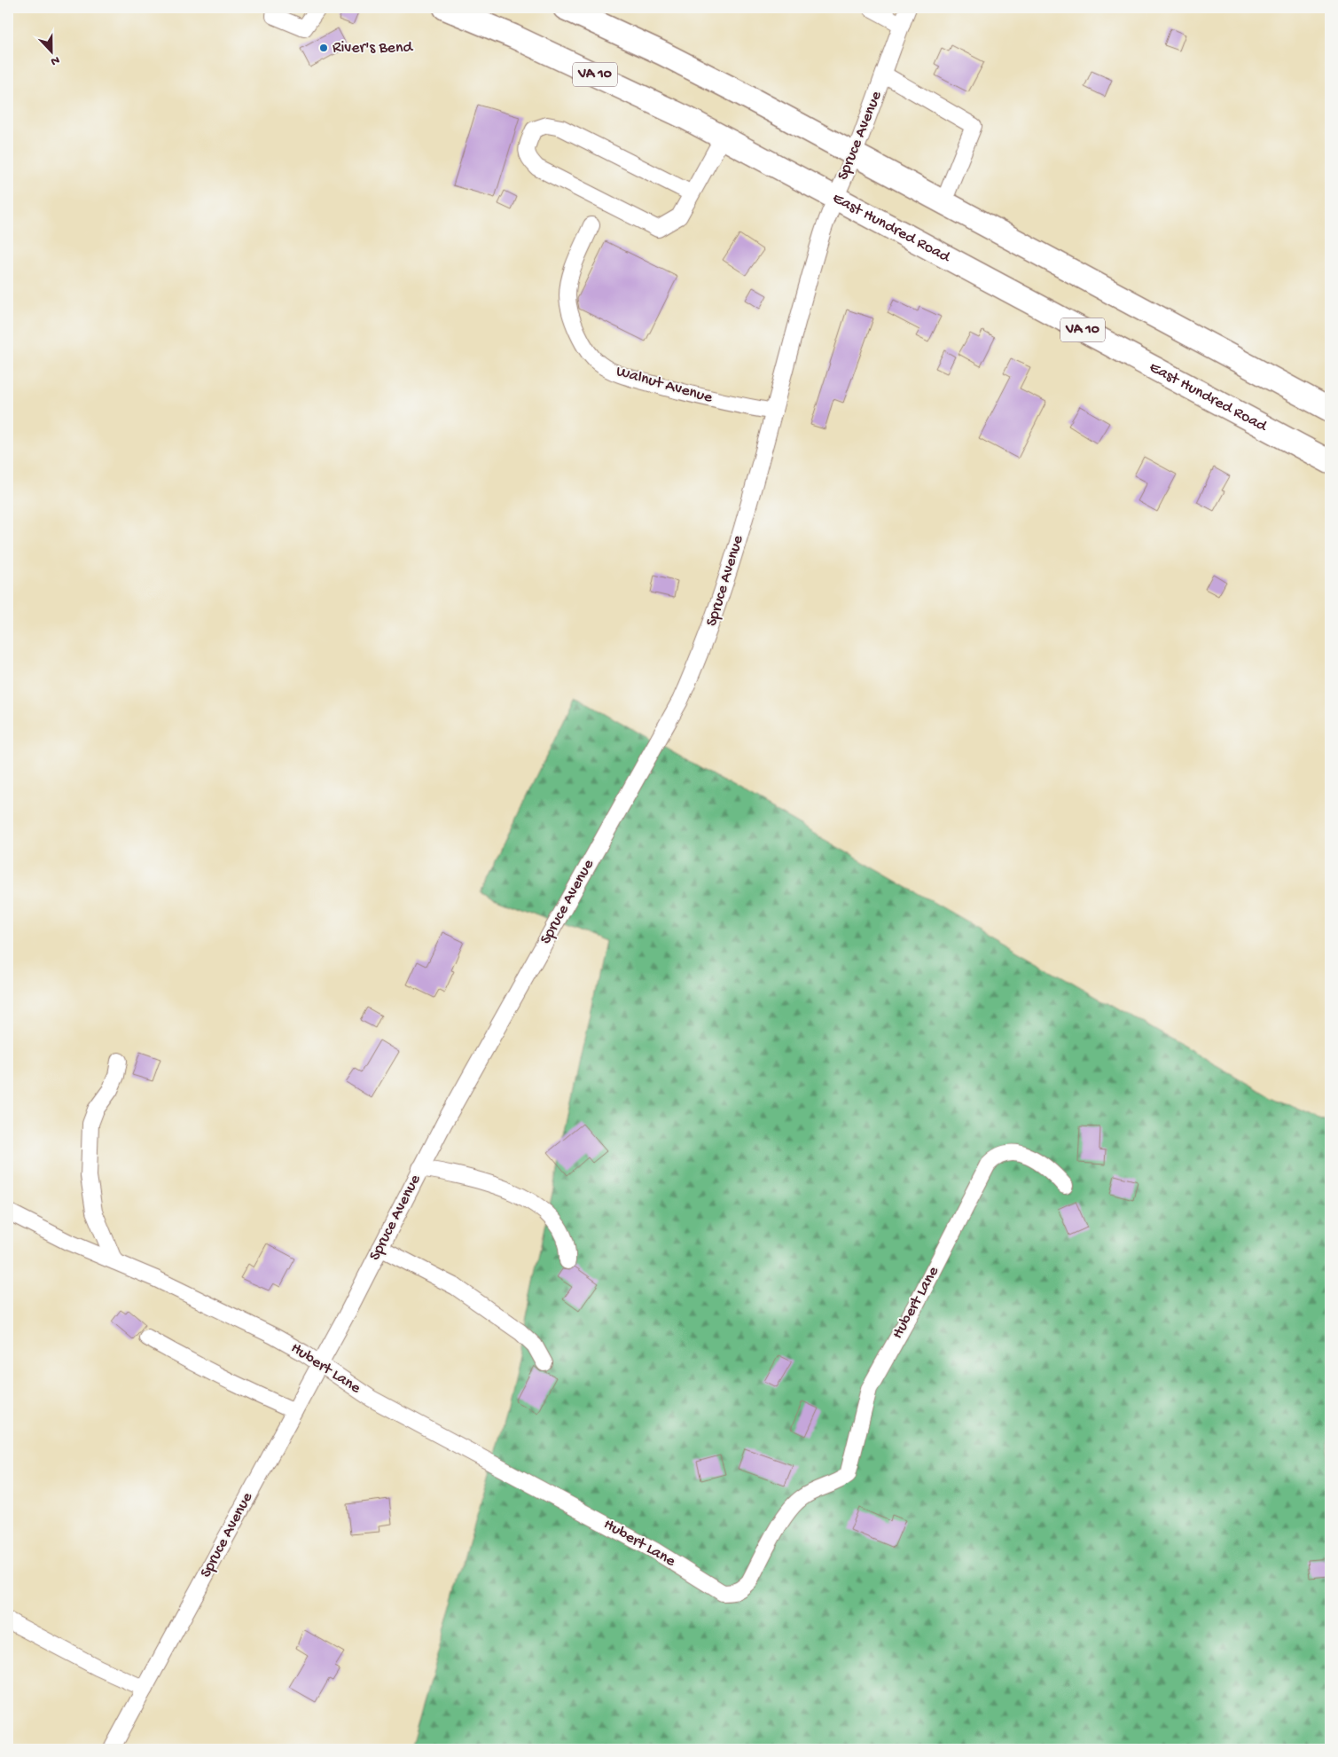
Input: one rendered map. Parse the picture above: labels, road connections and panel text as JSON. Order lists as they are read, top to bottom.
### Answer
{
  "streets": {
    "highway": ["VA 10", "East Hundred Road"],
    "street": ["Spruce Avenue", "Walnut Avenue", "Hubert Lane"]
  },
  "crossings": [
    ["Spruce Avenue", "East Hundred Road"],
    ["Spruce Avenue", "Walnut Avenue"],
    ["Spruce Avenue", "Hubert Lane"]
  ],
  "places": ["River's Bend"],
  "north": "bottom"
}
